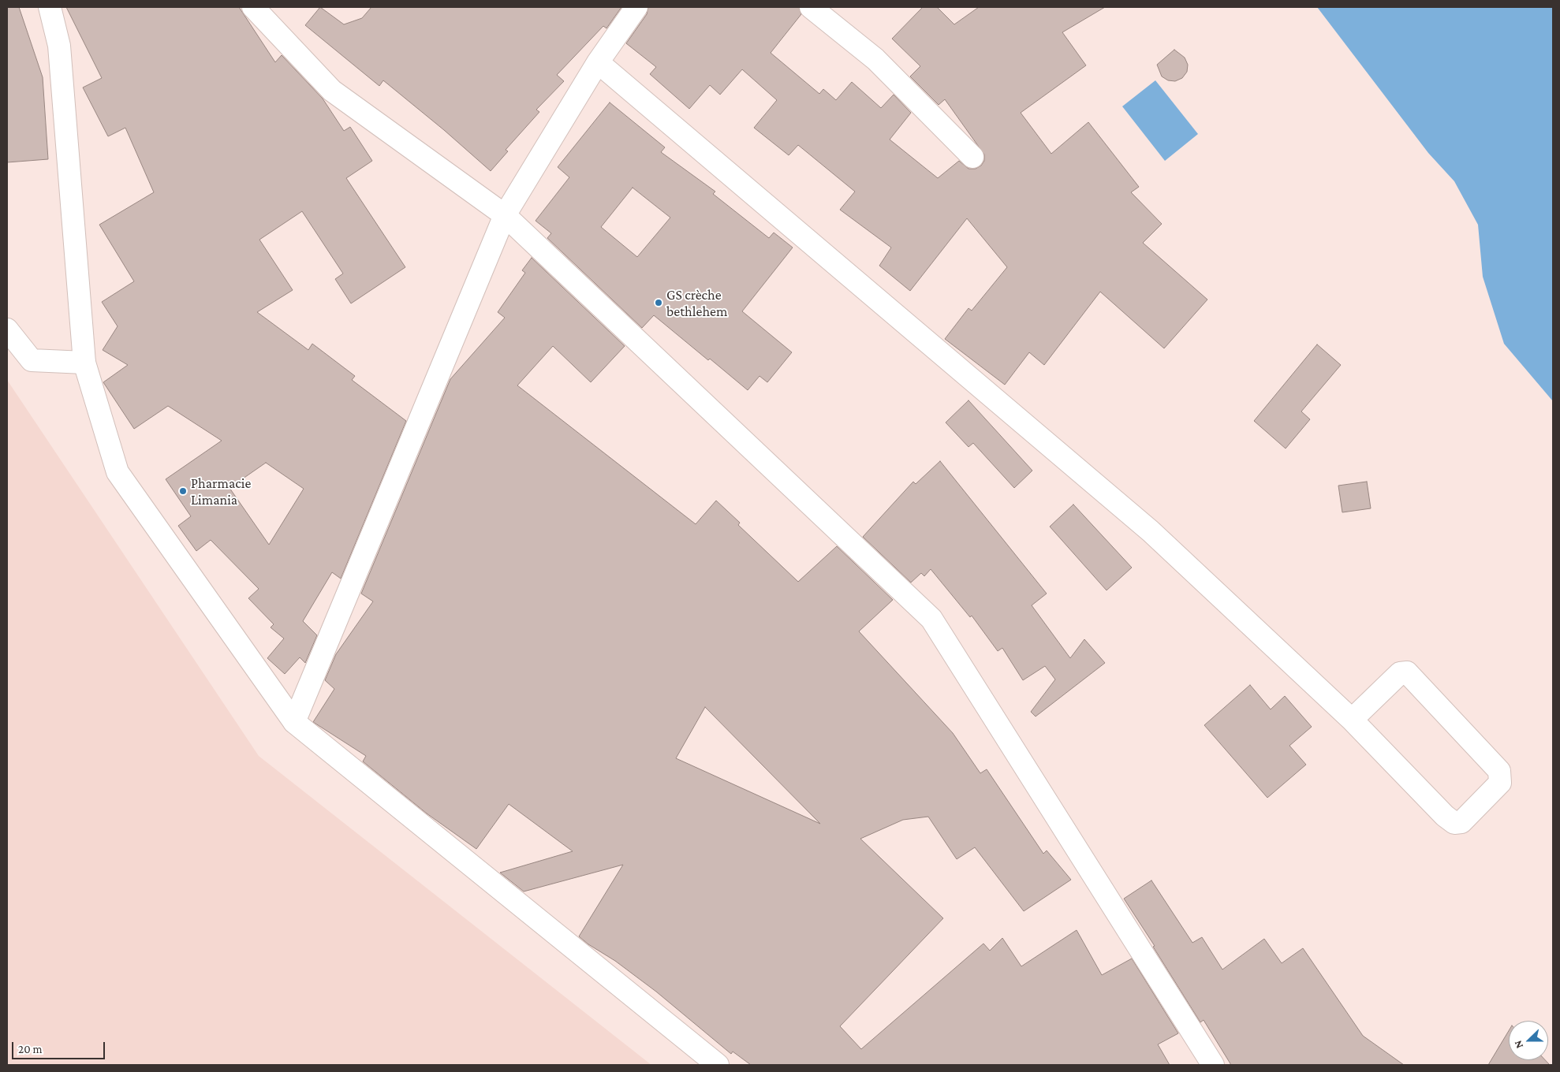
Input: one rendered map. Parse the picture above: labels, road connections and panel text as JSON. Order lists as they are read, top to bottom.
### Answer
{
  "places": ["GS crèche bethlehem", "Pharmacie Limania"],
  "scale_bar": "20 m",
  "north": "left"
}
